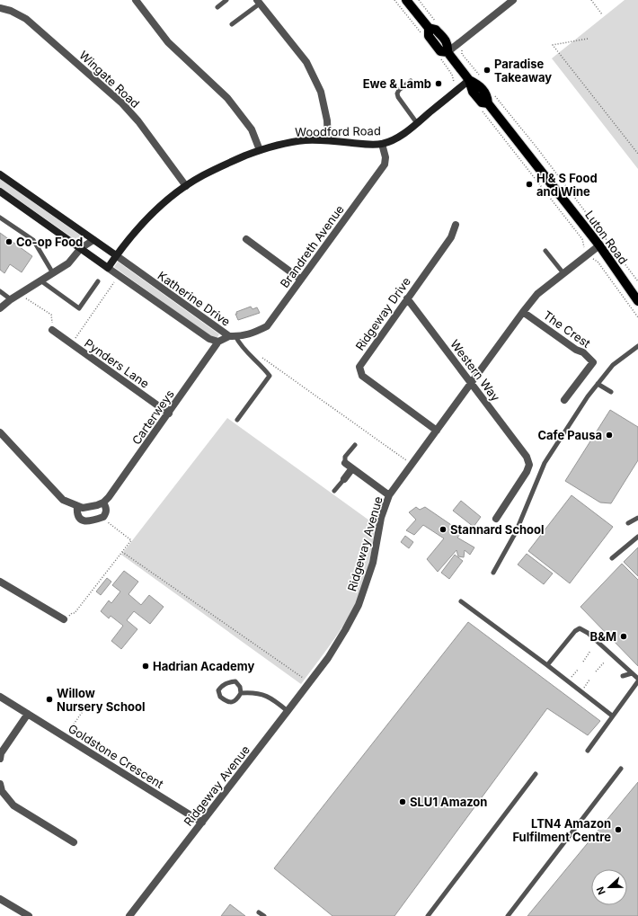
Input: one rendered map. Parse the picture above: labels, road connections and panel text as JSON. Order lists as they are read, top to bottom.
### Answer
{
  "streets": {
    "main road": ["Luton Road"],
    "street": [
      "Wingate Road",
      "Woodford Road",
      "Brandreth Avenue",
      "Katherine Drive",
      "Ridgeway Drive",
      "The Crest",
      "Pynders Lane",
      "Western Way",
      "Carterweys",
      "Ridgeway Avenue",
      "Goldstone Crescent"
    ]
  },
  "crossings": [
    ["Wingate Road", "Woodford Road"],
    ["Woodford Road", "Luton Road"],
    ["Woodford Road", "Brandreth Avenue"],
    ["Woodford Road", "Katherine Drive"],
    ["Luton Road", "Ridgeway Avenue"],
    ["Brandreth Avenue", "Katherine Drive"],
    ["Katherine Drive", "Carterweys"],
    ["Ridgeway Drive", "Western Way"],
    ["Ridgeway Drive", "Ridgeway Avenue"],
    ["The Crest", "Ridgeway Avenue"],
    ["Pynders Lane", "Carterweys"],
    ["Western Way", "Ridgeway Avenue"],
    ["Ridgeway Avenue", "Goldstone Crescent"]
  ],
  "places": [
    "Paradise Takeaway",
    "Ewe & Lamb",
    "H & S Food and Wine",
    "Co-op Food",
    "Cafe Pausa",
    "Stannard School",
    "B&M",
    "Hadrian Academy",
    "Willow Nursery School",
    "SLU1 Amazon",
    "LTN4 Amazon Fulfilment Centre"
  ],
  "north": "left"
}
